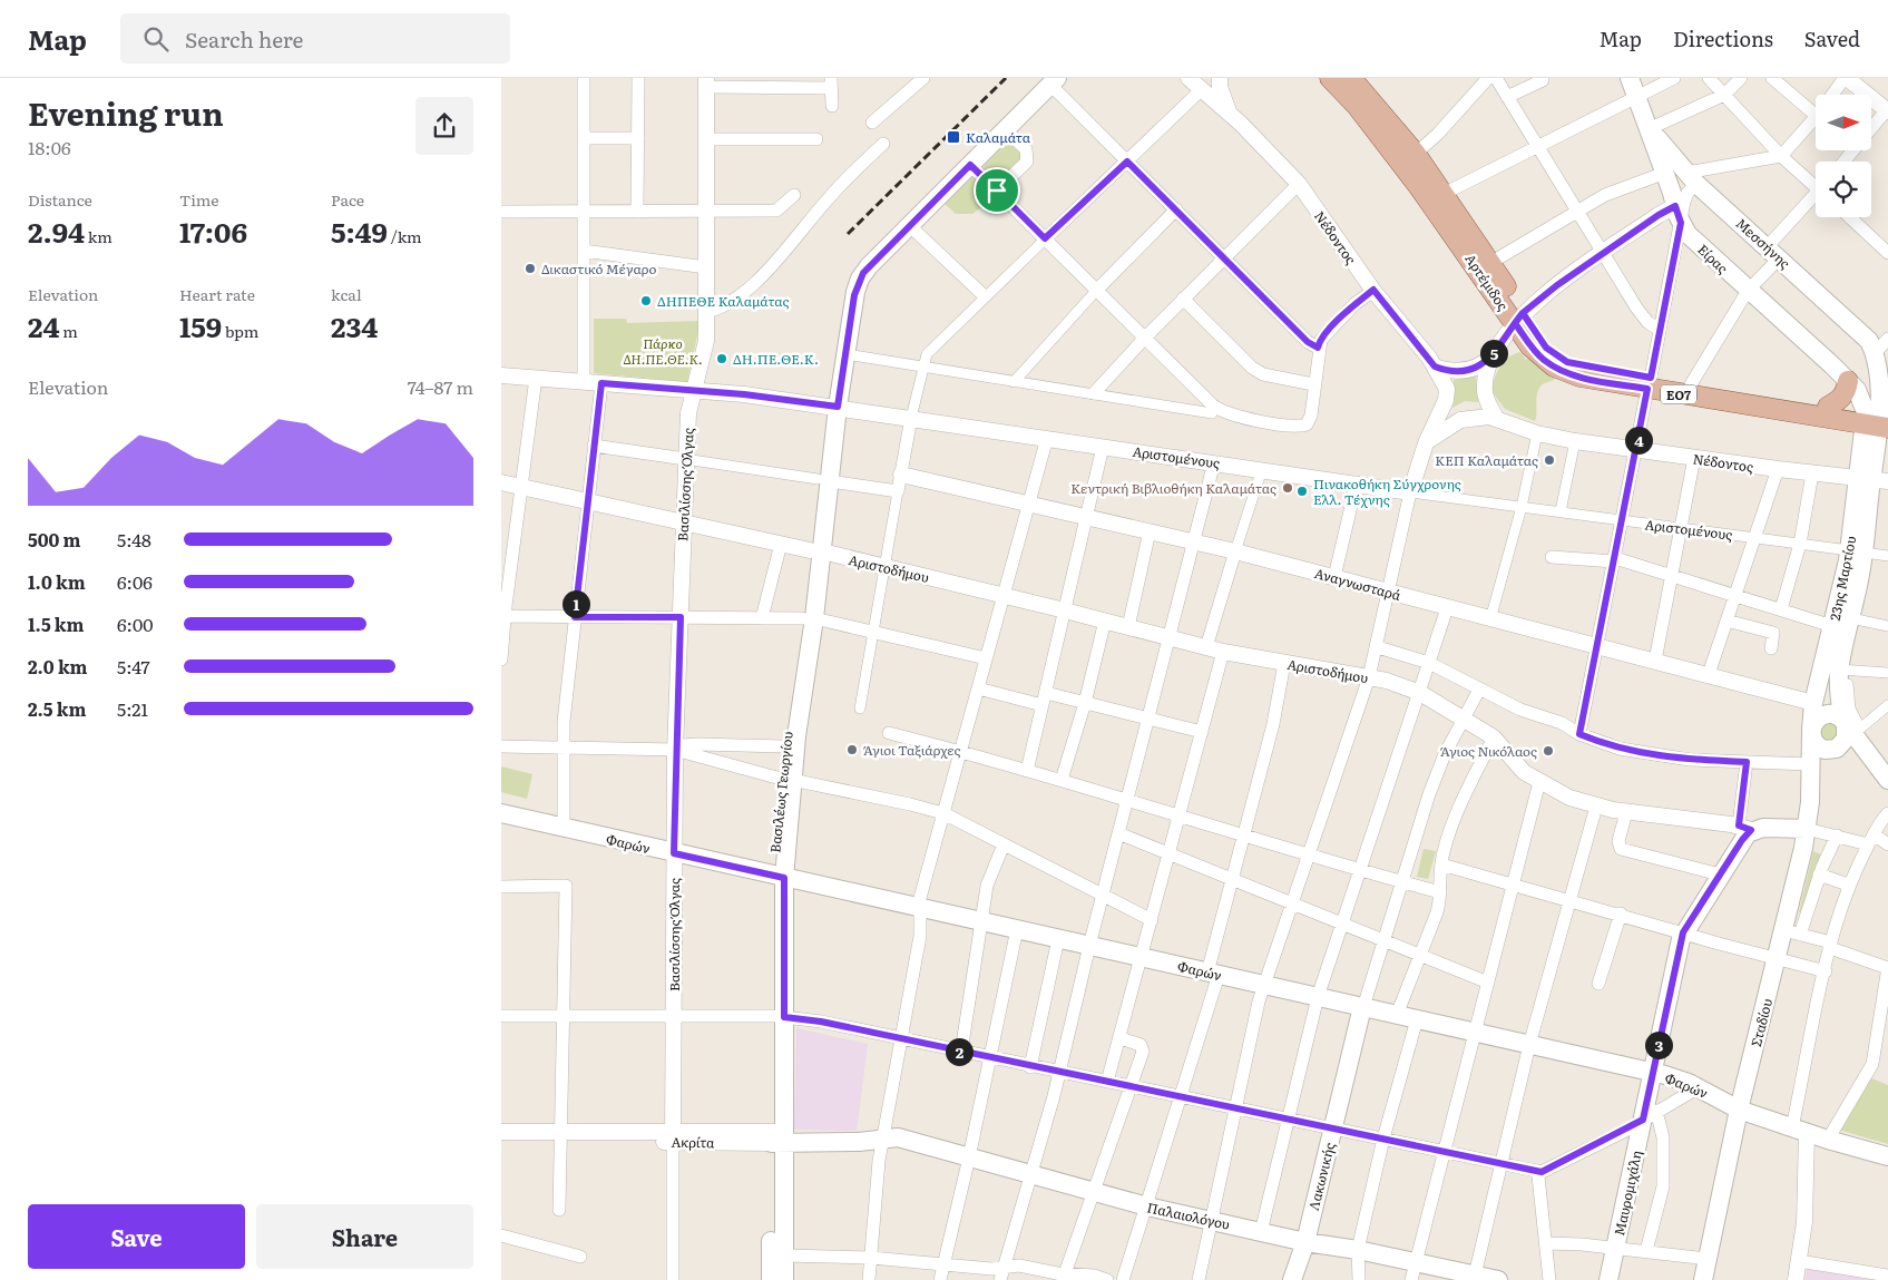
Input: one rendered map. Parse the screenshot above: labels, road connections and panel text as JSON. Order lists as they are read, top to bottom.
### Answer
{
  "streets": {
    "main road": [
      "Μεσσήνης",
      "Είρας",
      "Αρτέμιδος",
      "ΕΟ7",
      "Αριστοδήμου",
      "23ης Μαρτίου",
      "Βασιλέως Γεωργίου",
      "Φαρών",
      "Σταδίου",
      "Ακρίτα",
      "Λακωνικής",
      "Μαυρομιχάλη",
      "Παλαιολόγου"
    ],
    "street": [
      "Νέδοντος",
      "Αριστομένους",
      "Βασιλίσσης Όλγας",
      "Αναγνωσταρά"
    ]
  },
  "crossings": [
    ["Νέδοντος", "Αριστομένους"],
    ["Νέδοντος", "23ης Μαρτίου"],
    ["Μεσσήνης", "Είρας"],
    ["Είρας", "Αρτέμιδος"],
    ["Είρας", "23ης Μαρτίου"],
    ["Αρτέμιδος", "23ης Μαρτίου"],
    ["Αριστομένους", "Βασιλίσσης Όλγας"],
    ["Αριστομένους", "23ης Μαρτίου"],
    ["Αριστομένους", "Βασιλέως Γεωργίου"],
    ["Βασιλίσσης Όλγας", "Αριστοδήμου"],
    ["Βασιλίσσης Όλγας", "Φαρών"],
    ["Βασιλίσσης Όλγας", "Ακρίτα"],
    ["Αριστοδήμου", "Βασιλέως Γεωργίου"],
    ["Αριστοδήμου", "Σταδίου"],
    ["Αριστοδήμου", "Μαυρομιχάλη"],
    ["23ης Μαρτίου", "Αναγνωσταρά"],
    ["23ης Μαρτίου", "Σταδίου"],
    ["Βασιλέως Γεωργίου", "Φαρών"],
    ["Βασιλέως Γεωργίου", "Ακρίτα"],
    ["Φαρών", "Σταδίου"],
    ["Φαρών", "Λακωνικής"],
    ["Φαρών", "Μαυρομιχάλη"],
    ["Ακρίτα", "Παλαιολόγου"],
    ["Λακωνικής", "Παλαιολόγου"]
  ],
  "parks": ["Πάρκο ΔΗ.ΠΕ.ΘΕ.Κ."],
  "places": {
    "transit": ["Καλαμάτα"],
    "other": [
      "Δικαστικό Μέγαρο",
      "ΔΗΠΕΘΕ Καλαμάτας",
      "ΔΗ.ΠΕ.ΘΕ.Κ.",
      "ΚΕΠ Καλαμάτας",
      "Κεντρική Βιβλιοθήκη Καλαμάτας",
      "Πινακοθήκη Σύγχρονης Ελλ. Τέχνης",
      "Άγιοι Ταξιάρχες",
      "Άγιος Νικόλαος"
    ]
  },
  "north": "right",
  "page": {
    "header": "Map",
    "search": "Search here",
    "nav": ["Map", "Directions", "Saved"],
    "heading": ["Evening run", "18:06"],
    "stats": [
      ["Distance", "2.94 km"],
      ["Time", "17:06"],
      ["Pace", "5:49 /km"],
      ["Elevation", "24 m"],
      ["Heart rate", "159 bpm"],
      ["kcal", "234"]
    ],
    "pins": [
      "5",
      "4",
      "1",
      "3",
      "2"
    ],
    "chart": ["Elevation", "74–87 m"],
    "list": [
      {
        "name": "500 m",
        "note": "5:48"
      },
      {
        "name": "1.0 km",
        "note": "6:06"
      },
      {
        "name": "1.5 km",
        "note": "6:00"
      },
      {
        "name": "2.0 km",
        "note": "5:47"
      },
      {
        "name": "2.5 km",
        "note": "5:21"
      }
    ],
    "buttons": ["Save", "Share"]
  }
}
